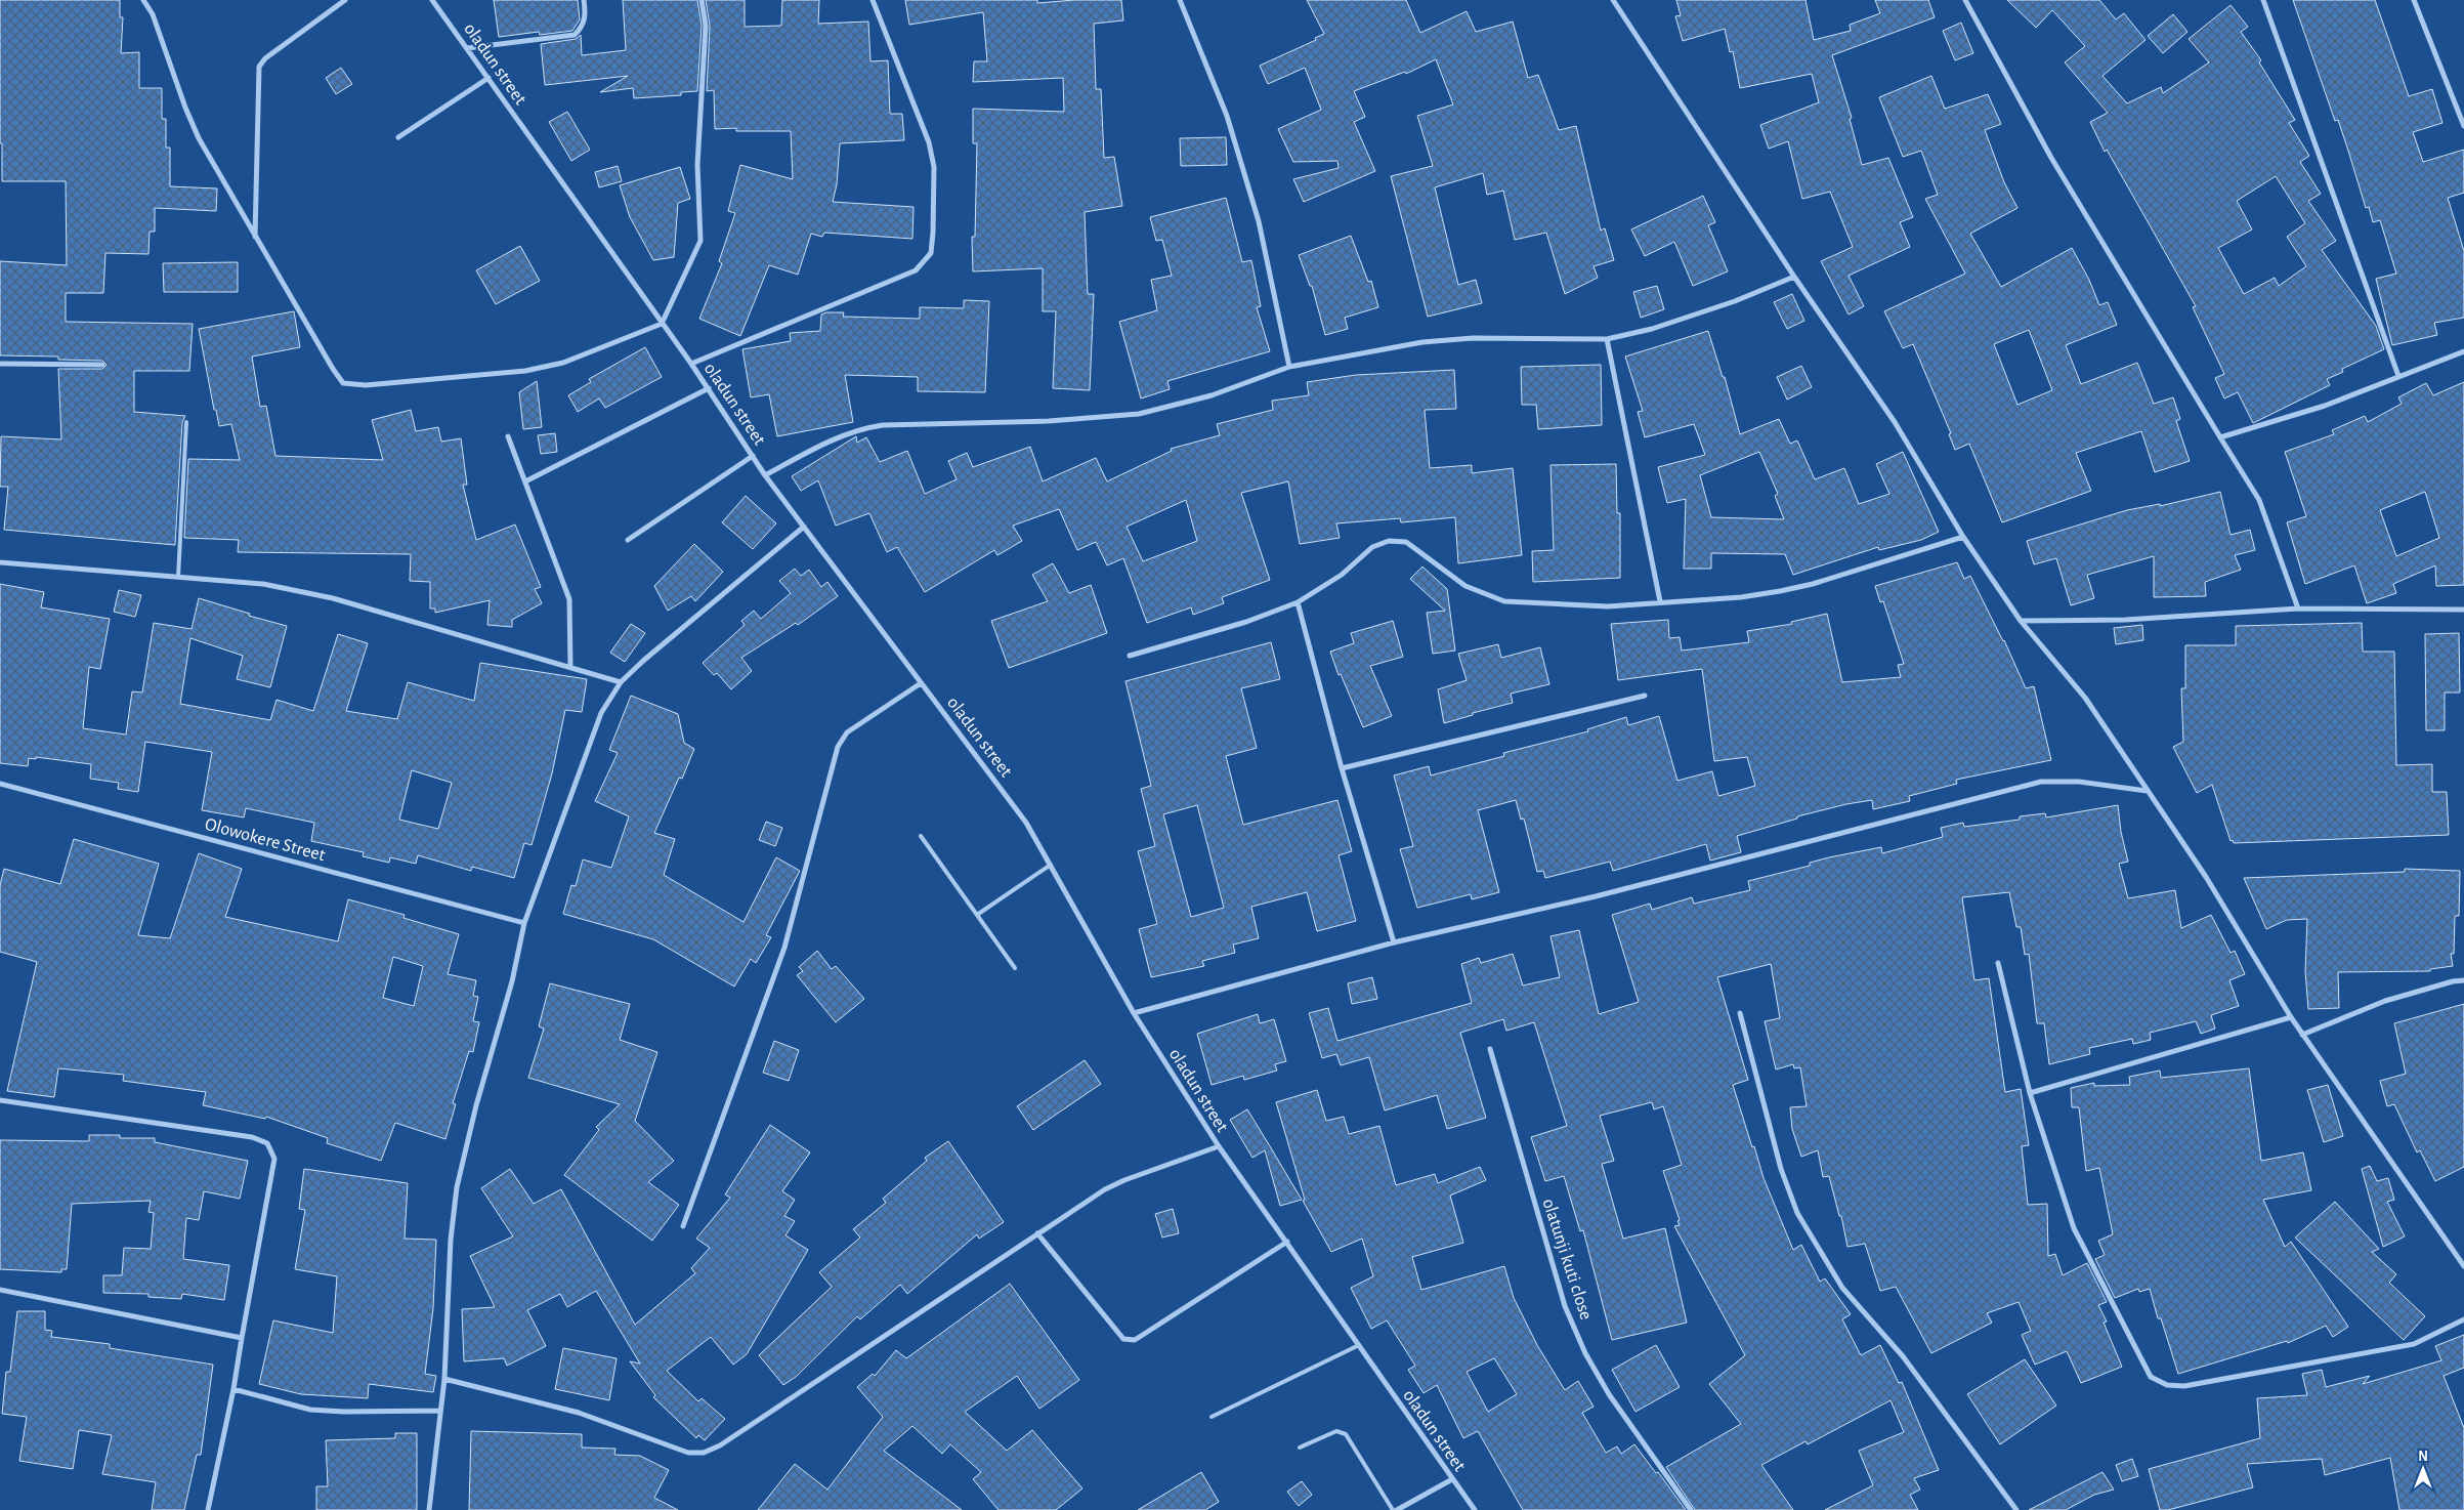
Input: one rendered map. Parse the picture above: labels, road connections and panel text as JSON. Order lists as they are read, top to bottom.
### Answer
{
  "streets": {
    "street": ["oladun street", "Olowokere Street", "olatunji kuti close"]
  },
  "north": "top"
}
